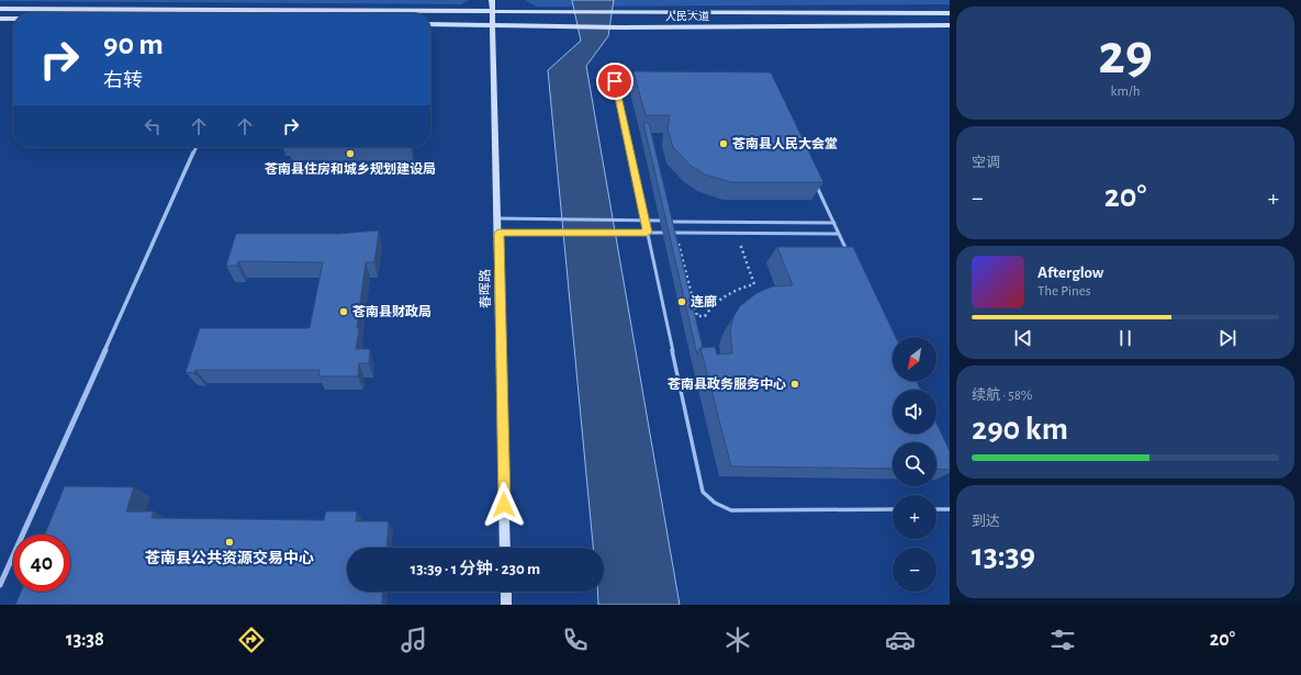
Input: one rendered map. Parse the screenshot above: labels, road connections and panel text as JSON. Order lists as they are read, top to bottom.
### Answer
{
  "streets": {
    "main road": ["人民大道", "春晖路"]
  },
  "crossings": [
    ["人民大道", "春晖路"]
  ],
  "places": [
    "苍南县人民大会堂",
    "苍南县住房和城乡规划建设局",
    "连廊",
    "苍南县财政局",
    "苍南县政务服务中心",
    "苍南县公共资源交易中心"
  ],
  "north": "bottom left",
  "page": {
    "tile": [
      ["29", "km/h"],
      "空调",
      ["续航 · 58%", "290 km"],
      ["到达", "13:39"]
    ],
    "turn": ["90 m", "右转"],
    "heat": ["−", "20°", "+"],
    "song": ["Afterglow", "The Pines"],
    "map_buttons": ["+", "−"],
    "limit": "40",
    "trip": "13:39 · 1 分钟 · 230 m",
    "tabs": ["13:38", "20°"]
  }
}
